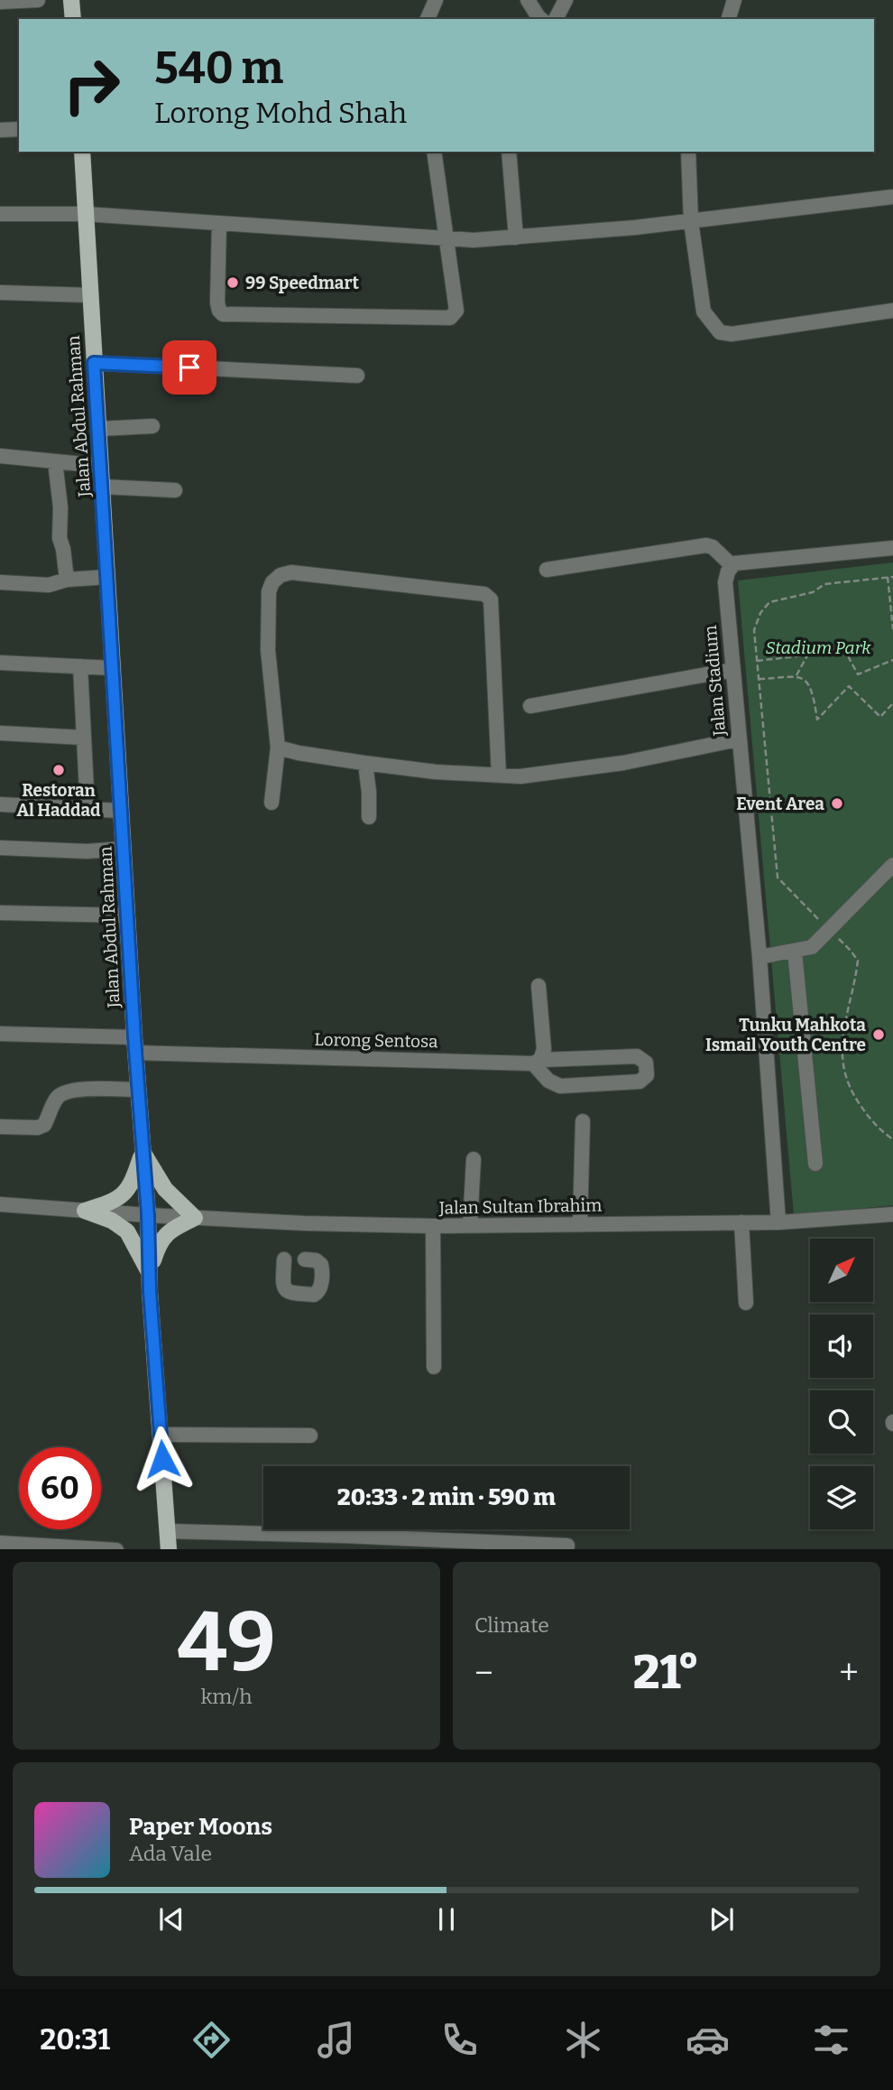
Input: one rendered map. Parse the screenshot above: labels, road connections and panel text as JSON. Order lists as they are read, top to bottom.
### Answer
{
  "streets": {
    "main road": ["Jalan Abdul Rahman"],
    "street": ["Jalan Stadium", "Lorong Sentosa", "Jalan Sultan Ibrahim"]
  },
  "crossings": [
    ["Jalan Abdul Rahman", "Lorong Sentosa"],
    ["Jalan Abdul Rahman", "Jalan Sultan Ibrahim"],
    ["Jalan Stadium", "Jalan Sultan Ibrahim"]
  ],
  "parks": ["Stadium Park"],
  "places": [
    "99 Speedmart",
    "Restoran Al Haddad",
    "Event Area",
    "Tunku Mahkota Ismail Youth Centre"
  ],
  "north": "top right",
  "page": {
    "turn": ["540 m", "Lorong Mohd Shah"],
    "limit": "60",
    "trip": "20:33 · 2 min · 590 m",
    "tile": [
      ["49", "km/h"],
      "Climate"
    ],
    "heat": ["−", "21°", "+"],
    "song": ["Paper Moons", "Ada Vale"],
    "tabs": "20:31"
  }
}
